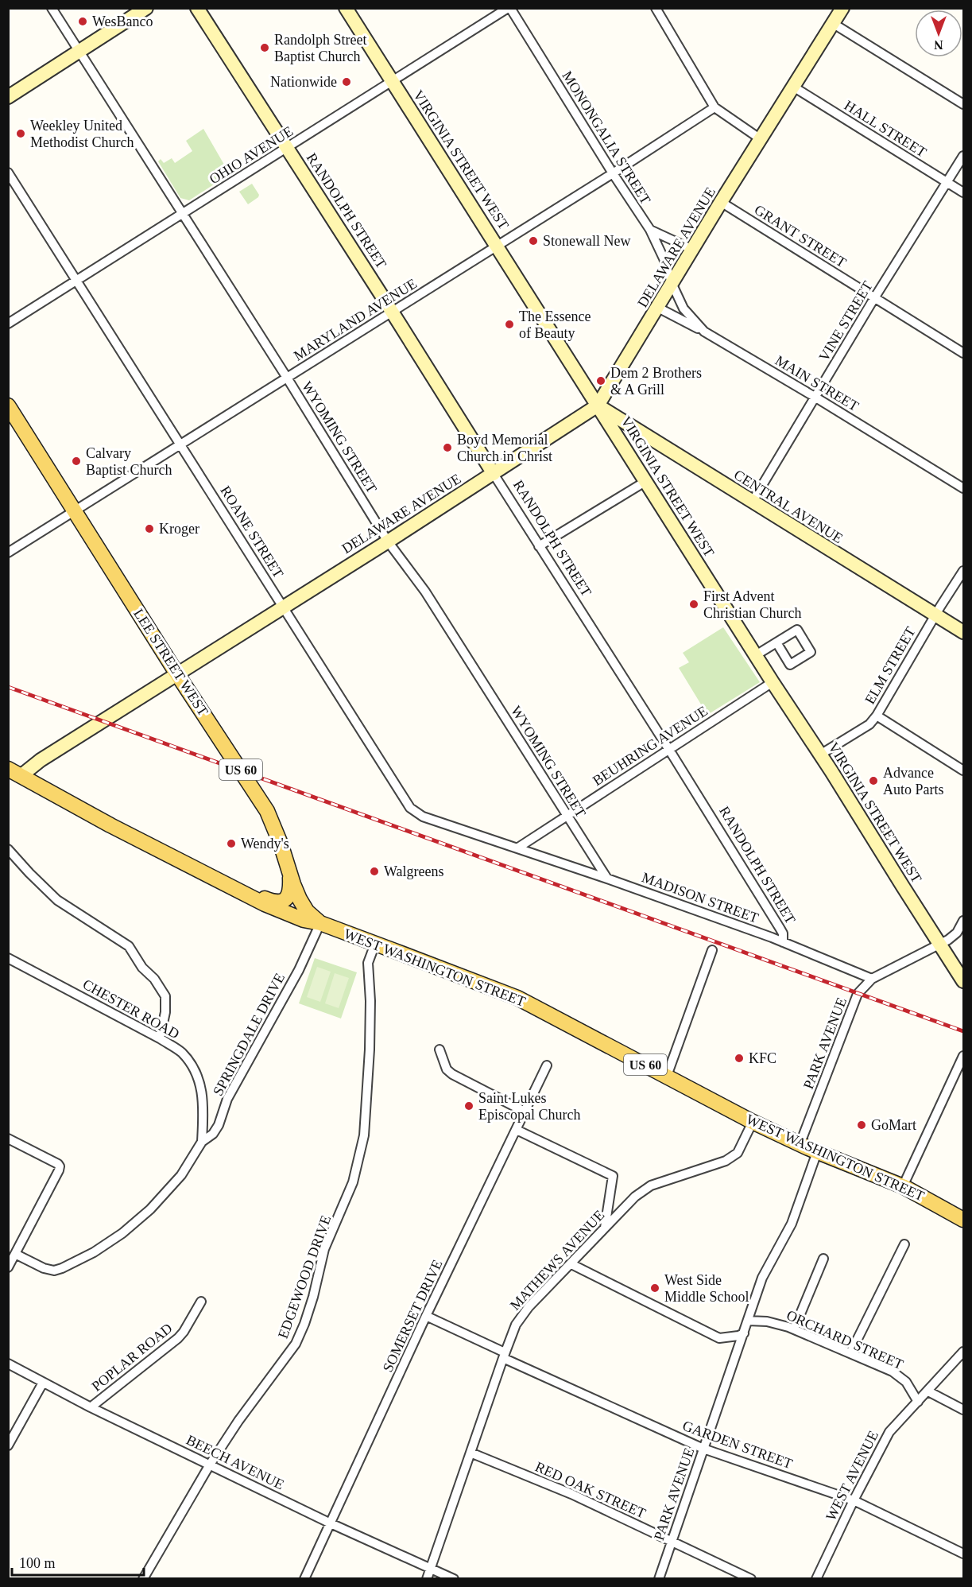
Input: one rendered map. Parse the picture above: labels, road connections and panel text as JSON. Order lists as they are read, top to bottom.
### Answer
{
  "streets": {
    "main road": [
      "VIRGINIA STREET WEST",
      "RANDOLPH STREET",
      "DELAWARE AVENUE",
      "CENTRAL AVENUE",
      "LEE STREET WEST",
      "US 60",
      "WEST WASHINGTON STREET"
    ],
    "street": [
      "HALL STREET",
      "MONONGALIA STREET",
      "OHIO AVENUE",
      "GRANT STREET",
      "MARYLAND AVENUE",
      "VINE STREET",
      "MAIN STREET",
      "WYOMING STREET",
      "ROANE STREET",
      "ELM STREET",
      "BEUHRING AVENUE",
      "MADISON STREET",
      "CHESTER ROAD",
      "SPRINGDALE DRIVE",
      "PARK AVENUE",
      "MATHEWS AVENUE",
      "EDGEWOOD DRIVE",
      "SOMERSET DRIVE",
      "ORCHARD STREET",
      "POPLAR ROAD",
      "GARDEN STREET",
      "BEECH AVENUE",
      "WEST AVENUE",
      "RED OAK STREET"
    ]
  },
  "crossings": [
    ["HALL STREET", "DELAWARE AVENUE"],
    ["HALL STREET", "VINE STREET"],
    ["MONONGALIA STREET", "OHIO AVENUE"],
    ["MONONGALIA STREET", "DELAWARE AVENUE"],
    ["MONONGALIA STREET", "MARYLAND AVENUE"],
    ["MONONGALIA STREET", "MAIN STREET"],
    ["OHIO AVENUE", "VIRGINIA STREET WEST"],
    ["OHIO AVENUE", "RANDOLPH STREET"],
    ["OHIO AVENUE", "WYOMING STREET"],
    ["OHIO AVENUE", "ROANE STREET"],
    ["VIRGINIA STREET WEST", "DELAWARE AVENUE"],
    ["VIRGINIA STREET WEST", "MARYLAND AVENUE"],
    ["VIRGINIA STREET WEST", "CENTRAL AVENUE"],
    ["VIRGINIA STREET WEST", "ELM STREET"],
    ["VIRGINIA STREET WEST", "BEUHRING AVENUE"],
    ["VIRGINIA STREET WEST", "PARK AVENUE"],
    ["RANDOLPH STREET", "DELAWARE AVENUE"],
    ["RANDOLPH STREET", "MARYLAND AVENUE"],
    ["RANDOLPH STREET", "BEUHRING AVENUE"],
    ["RANDOLPH STREET", "MADISON STREET"],
    ["GRANT STREET", "DELAWARE AVENUE"],
    ["GRANT STREET", "VINE STREET"],
    ["DELAWARE AVENUE", "MAIN STREET"],
    ["DELAWARE AVENUE", "WYOMING STREET"],
    ["DELAWARE AVENUE", "CENTRAL AVENUE"],
    ["DELAWARE AVENUE", "ROANE STREET"],
    ["DELAWARE AVENUE", "LEE STREET WEST"],
    ["DELAWARE AVENUE", "WEST WASHINGTON STREET"],
    ["MARYLAND AVENUE", "WYOMING STREET"],
    ["MARYLAND AVENUE", "ROANE STREET"],
    ["MARYLAND AVENUE", "LEE STREET WEST"],
    ["VINE STREET", "MAIN STREET"],
    ["VINE STREET", "CENTRAL AVENUE"],
    ["WYOMING STREET", "BEUHRING AVENUE"],
    ["WYOMING STREET", "MADISON STREET"],
    ["CENTRAL AVENUE", "ELM STREET"],
    ["ROANE STREET", "BEUHRING AVENUE"],
    ["ROANE STREET", "MADISON STREET"],
    ["LEE STREET WEST", "WEST WASHINGTON STREET"],
    ["LEE STREET WEST", "SPRINGDALE DRIVE"],
    ["BEUHRING AVENUE", "MADISON STREET"],
    ["MADISON STREET", "PARK AVENUE"],
    ["WEST WASHINGTON STREET", "SPRINGDALE DRIVE"],
    ["WEST WASHINGTON STREET", "PARK AVENUE"],
    ["WEST WASHINGTON STREET", "MATHEWS AVENUE"],
    ["WEST WASHINGTON STREET", "EDGEWOOD DRIVE"],
    ["CHESTER ROAD", "SPRINGDALE DRIVE"],
    ["PARK AVENUE", "ORCHARD STREET"],
    ["PARK AVENUE", "GARDEN STREET"],
    ["PARK AVENUE", "RED OAK STREET"],
    ["MATHEWS AVENUE", "GARDEN STREET"],
    ["MATHEWS AVENUE", "BEECH AVENUE"],
    ["MATHEWS AVENUE", "RED OAK STREET"],
    ["EDGEWOOD DRIVE", "BEECH AVENUE"],
    ["SOMERSET DRIVE", "GARDEN STREET"],
    ["SOMERSET DRIVE", "BEECH AVENUE"],
    ["ORCHARD STREET", "WEST AVENUE"],
    ["POPLAR ROAD", "BEECH AVENUE"],
    ["GARDEN STREET", "WEST AVENUE"]
  ],
  "places": [
    "WesBanco",
    "Randolph Street Baptist Church",
    "Nationwide",
    "Weekley United Methodist Church",
    "Stonewall New",
    "The Essence of Beauty",
    "Dem 2 Brothers & A Grill",
    "Boyd Memorial Church in Christ",
    "Calvary Baptist Church",
    "Kroger",
    "First Advent Christian Church",
    "Advance Auto Parts",
    "Wendy's",
    "Walgreens",
    "KFC",
    "Saint Lukes Episcopal Church",
    "GoMart",
    "West Side Middle School"
  ],
  "scale_bar": "100 m",
  "north": "bottom"
}
